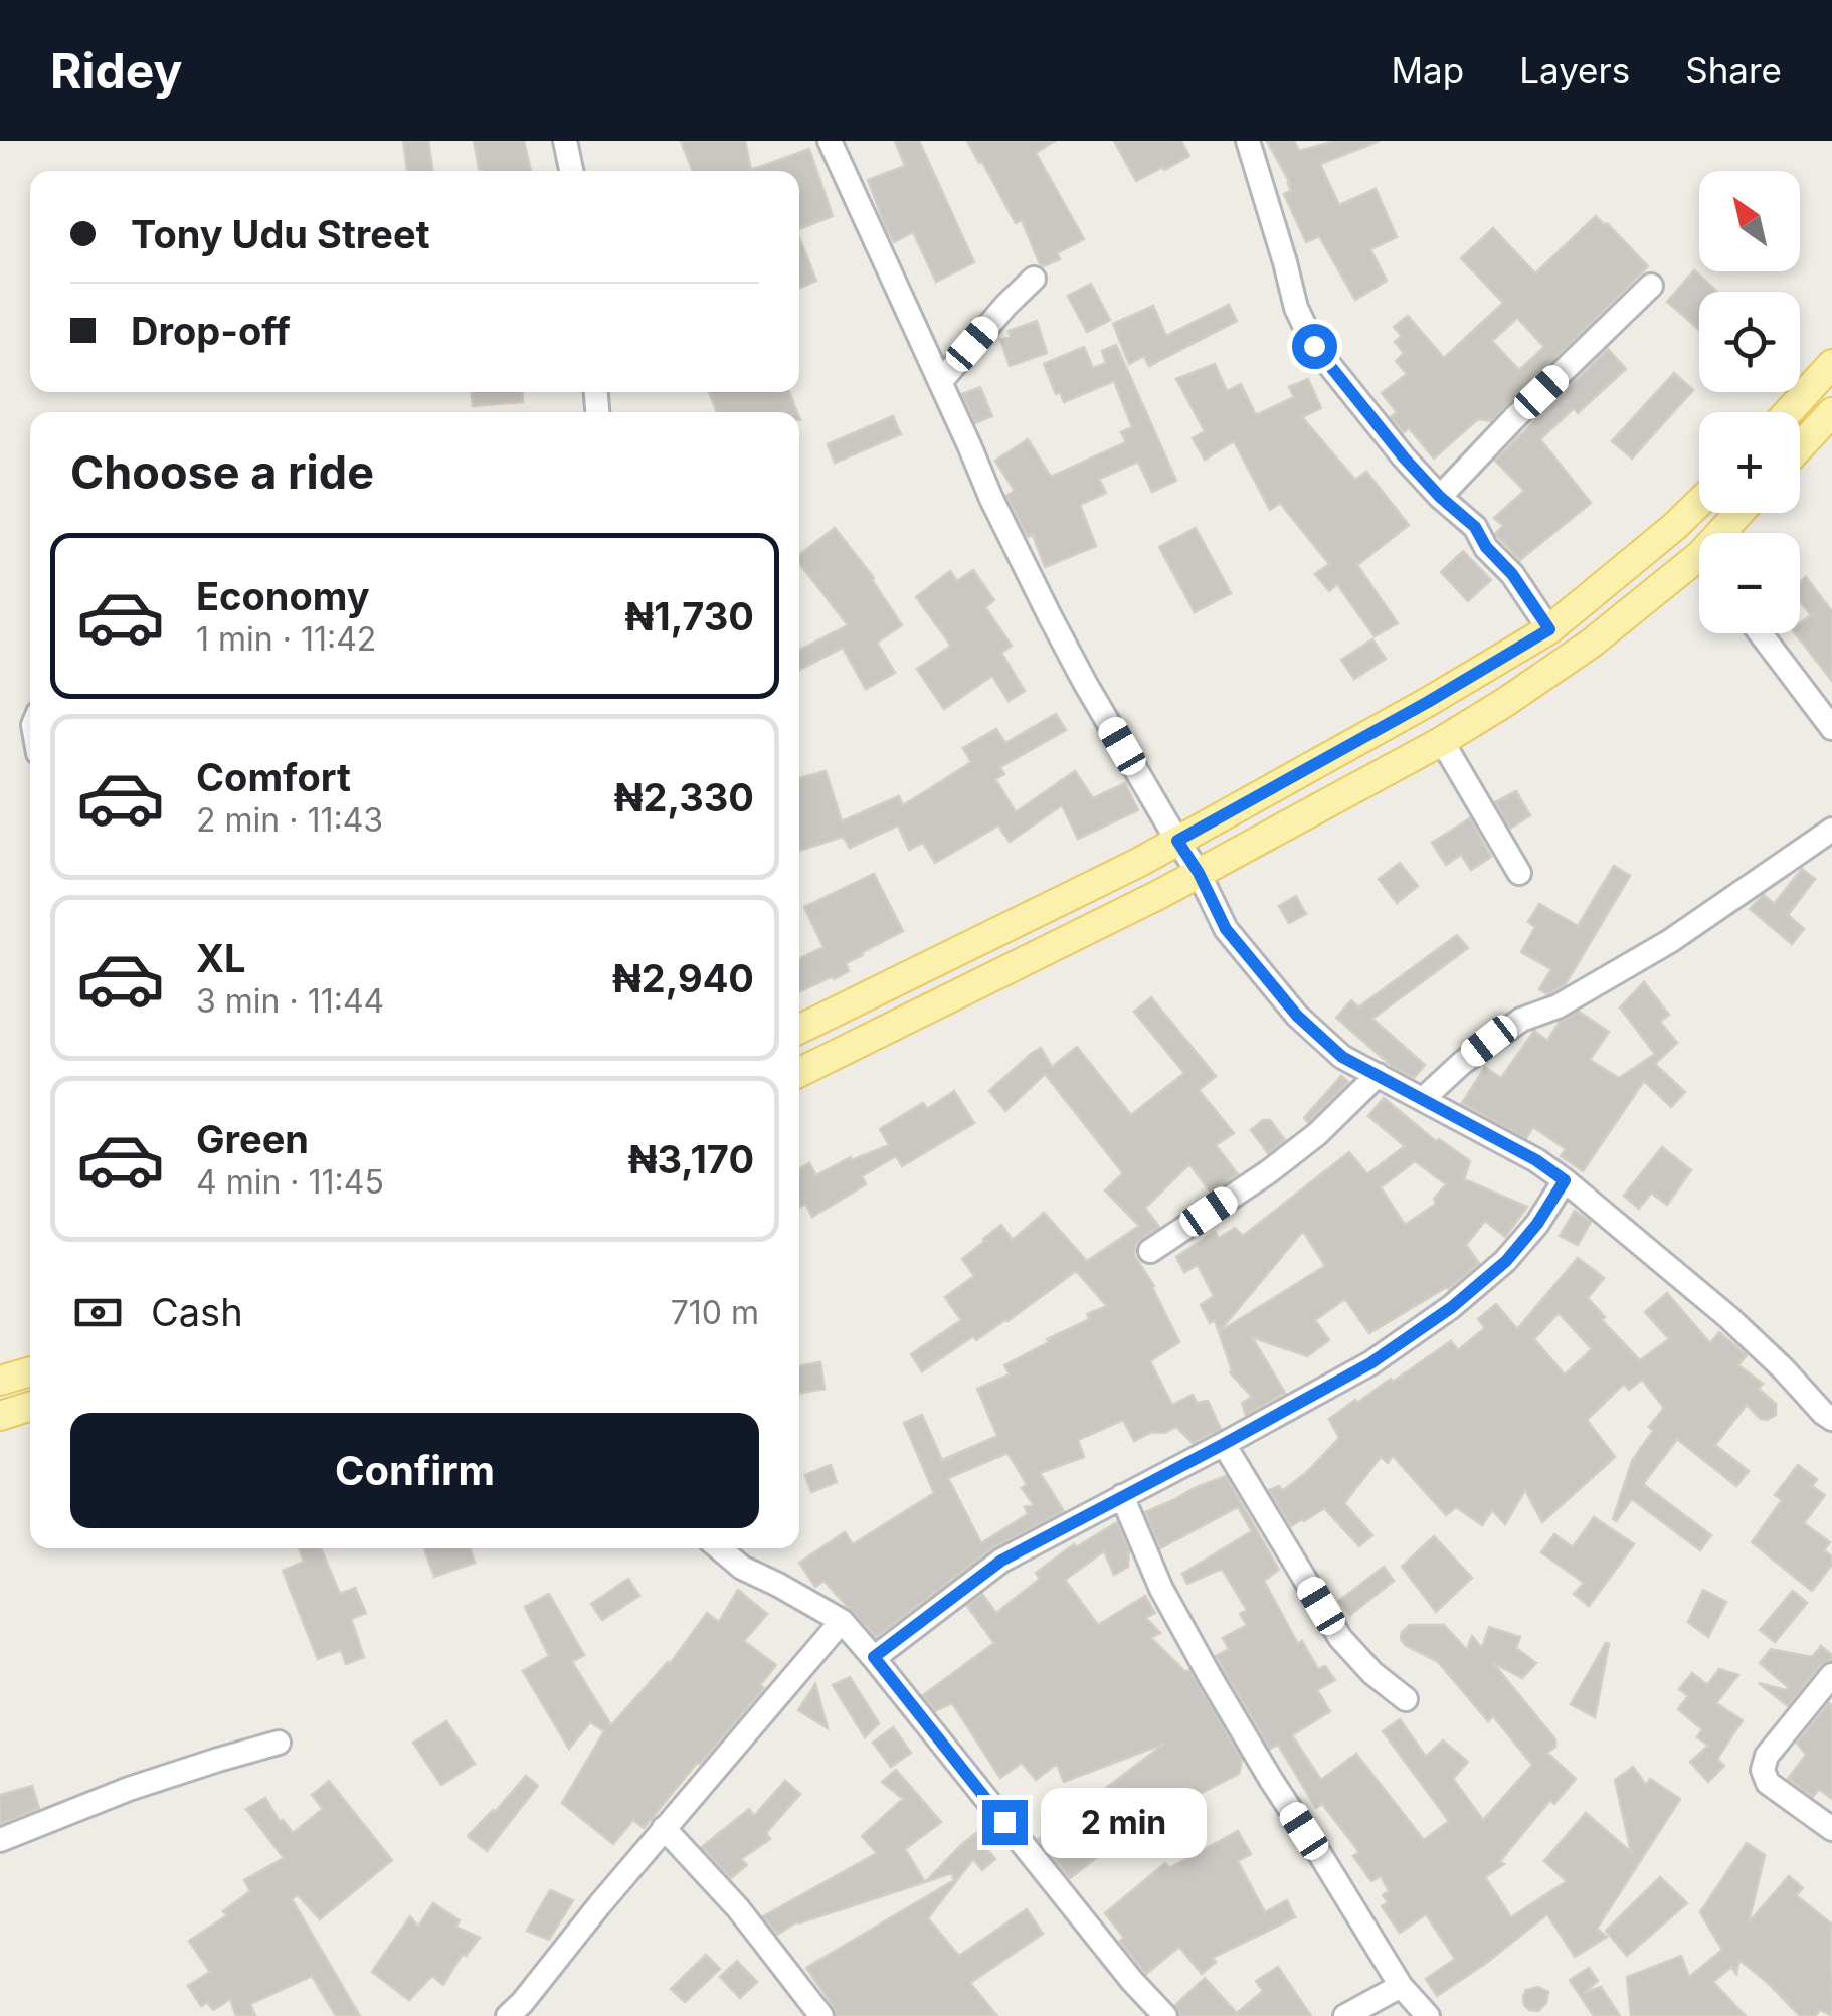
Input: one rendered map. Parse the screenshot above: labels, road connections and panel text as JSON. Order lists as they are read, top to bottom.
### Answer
{
  "north": "top left",
  "page": {
    "header": "Ridey",
    "nav": ["Map", "Layers", "Share"],
    "map_buttons": ["+", "−"],
    "banner": ["Tony Udu Street", "Drop-off"],
    "heading": "Choose a ride",
    "list": [
      {
        "name": "Economy",
        "note": "1 min · 11:42",
        "value": "₦1,730"
      },
      {
        "name": "Comfort",
        "note": "2 min · 11:43",
        "value": "₦2,330"
      },
      {
        "name": "XL",
        "note": "3 min · 11:44",
        "value": "₦2,940"
      },
      {
        "name": "Green",
        "note": "4 min · 11:45",
        "value": "₦3,170"
      }
    ],
    "pay": ["Cash", "710 m"],
    "buttons": "Confirm",
    "bubble": "2 min"
  }
}
